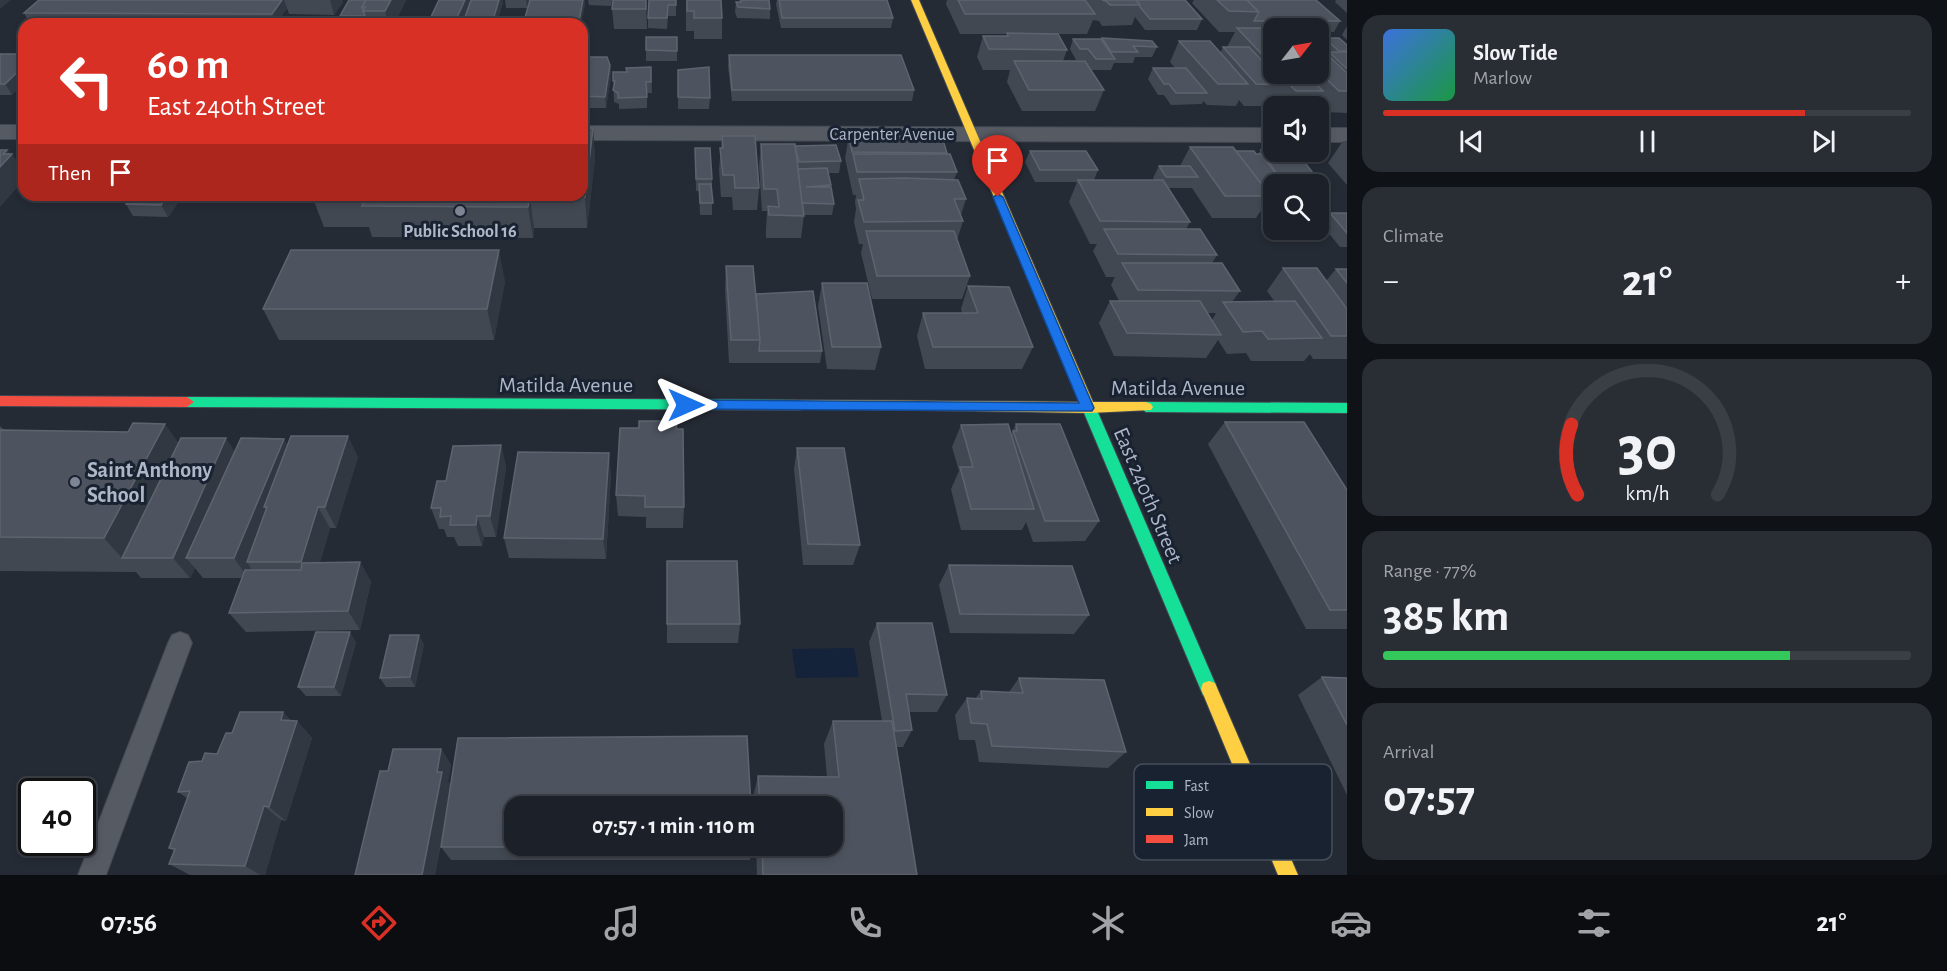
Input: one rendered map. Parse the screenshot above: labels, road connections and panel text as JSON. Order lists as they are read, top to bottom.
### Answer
{
  "streets": {
    "street": ["Carpenter Avenue", "Matilda Avenue", "East 240th Street"]
  },
  "crossings": [
    ["Carpenter Avenue", "East 240th Street"],
    ["Matilda Avenue", "East 240th Street"]
  ],
  "places": ["Public School 16", "Saint Anthony School"],
  "legend": ["Fast", "Slow", "Jam"],
  "north": "top right",
  "page": {
    "turn": ["60 m", "East 240th Street"],
    "song": ["Slow Tide", "Marlow"],
    "then": "Then",
    "tile": [
      "Climate",
      ["Range · 77%", "385 km"],
      ["Arrival", "07:57"]
    ],
    "heat": ["−", "21°", "+"],
    "limit": "40",
    "trip": "07:57 · 1 min · 110 m",
    "tabs": ["07:56", "21°"],
    "gauge": ["30", "km/h"]
  }
}
